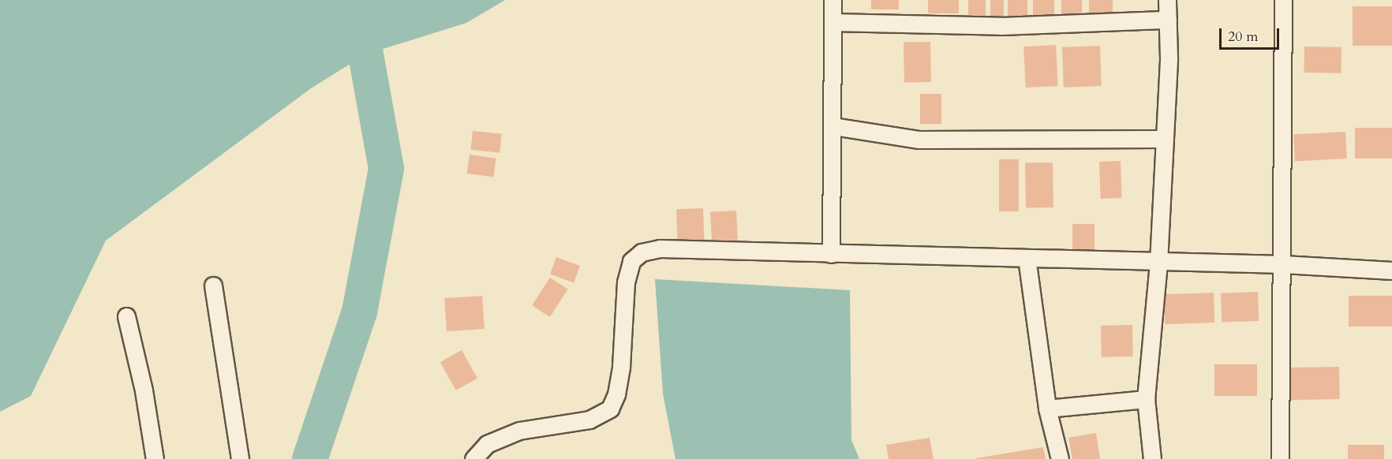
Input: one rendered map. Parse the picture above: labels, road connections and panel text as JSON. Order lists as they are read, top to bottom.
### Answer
{
  "scale_bar": "20 m"
}
